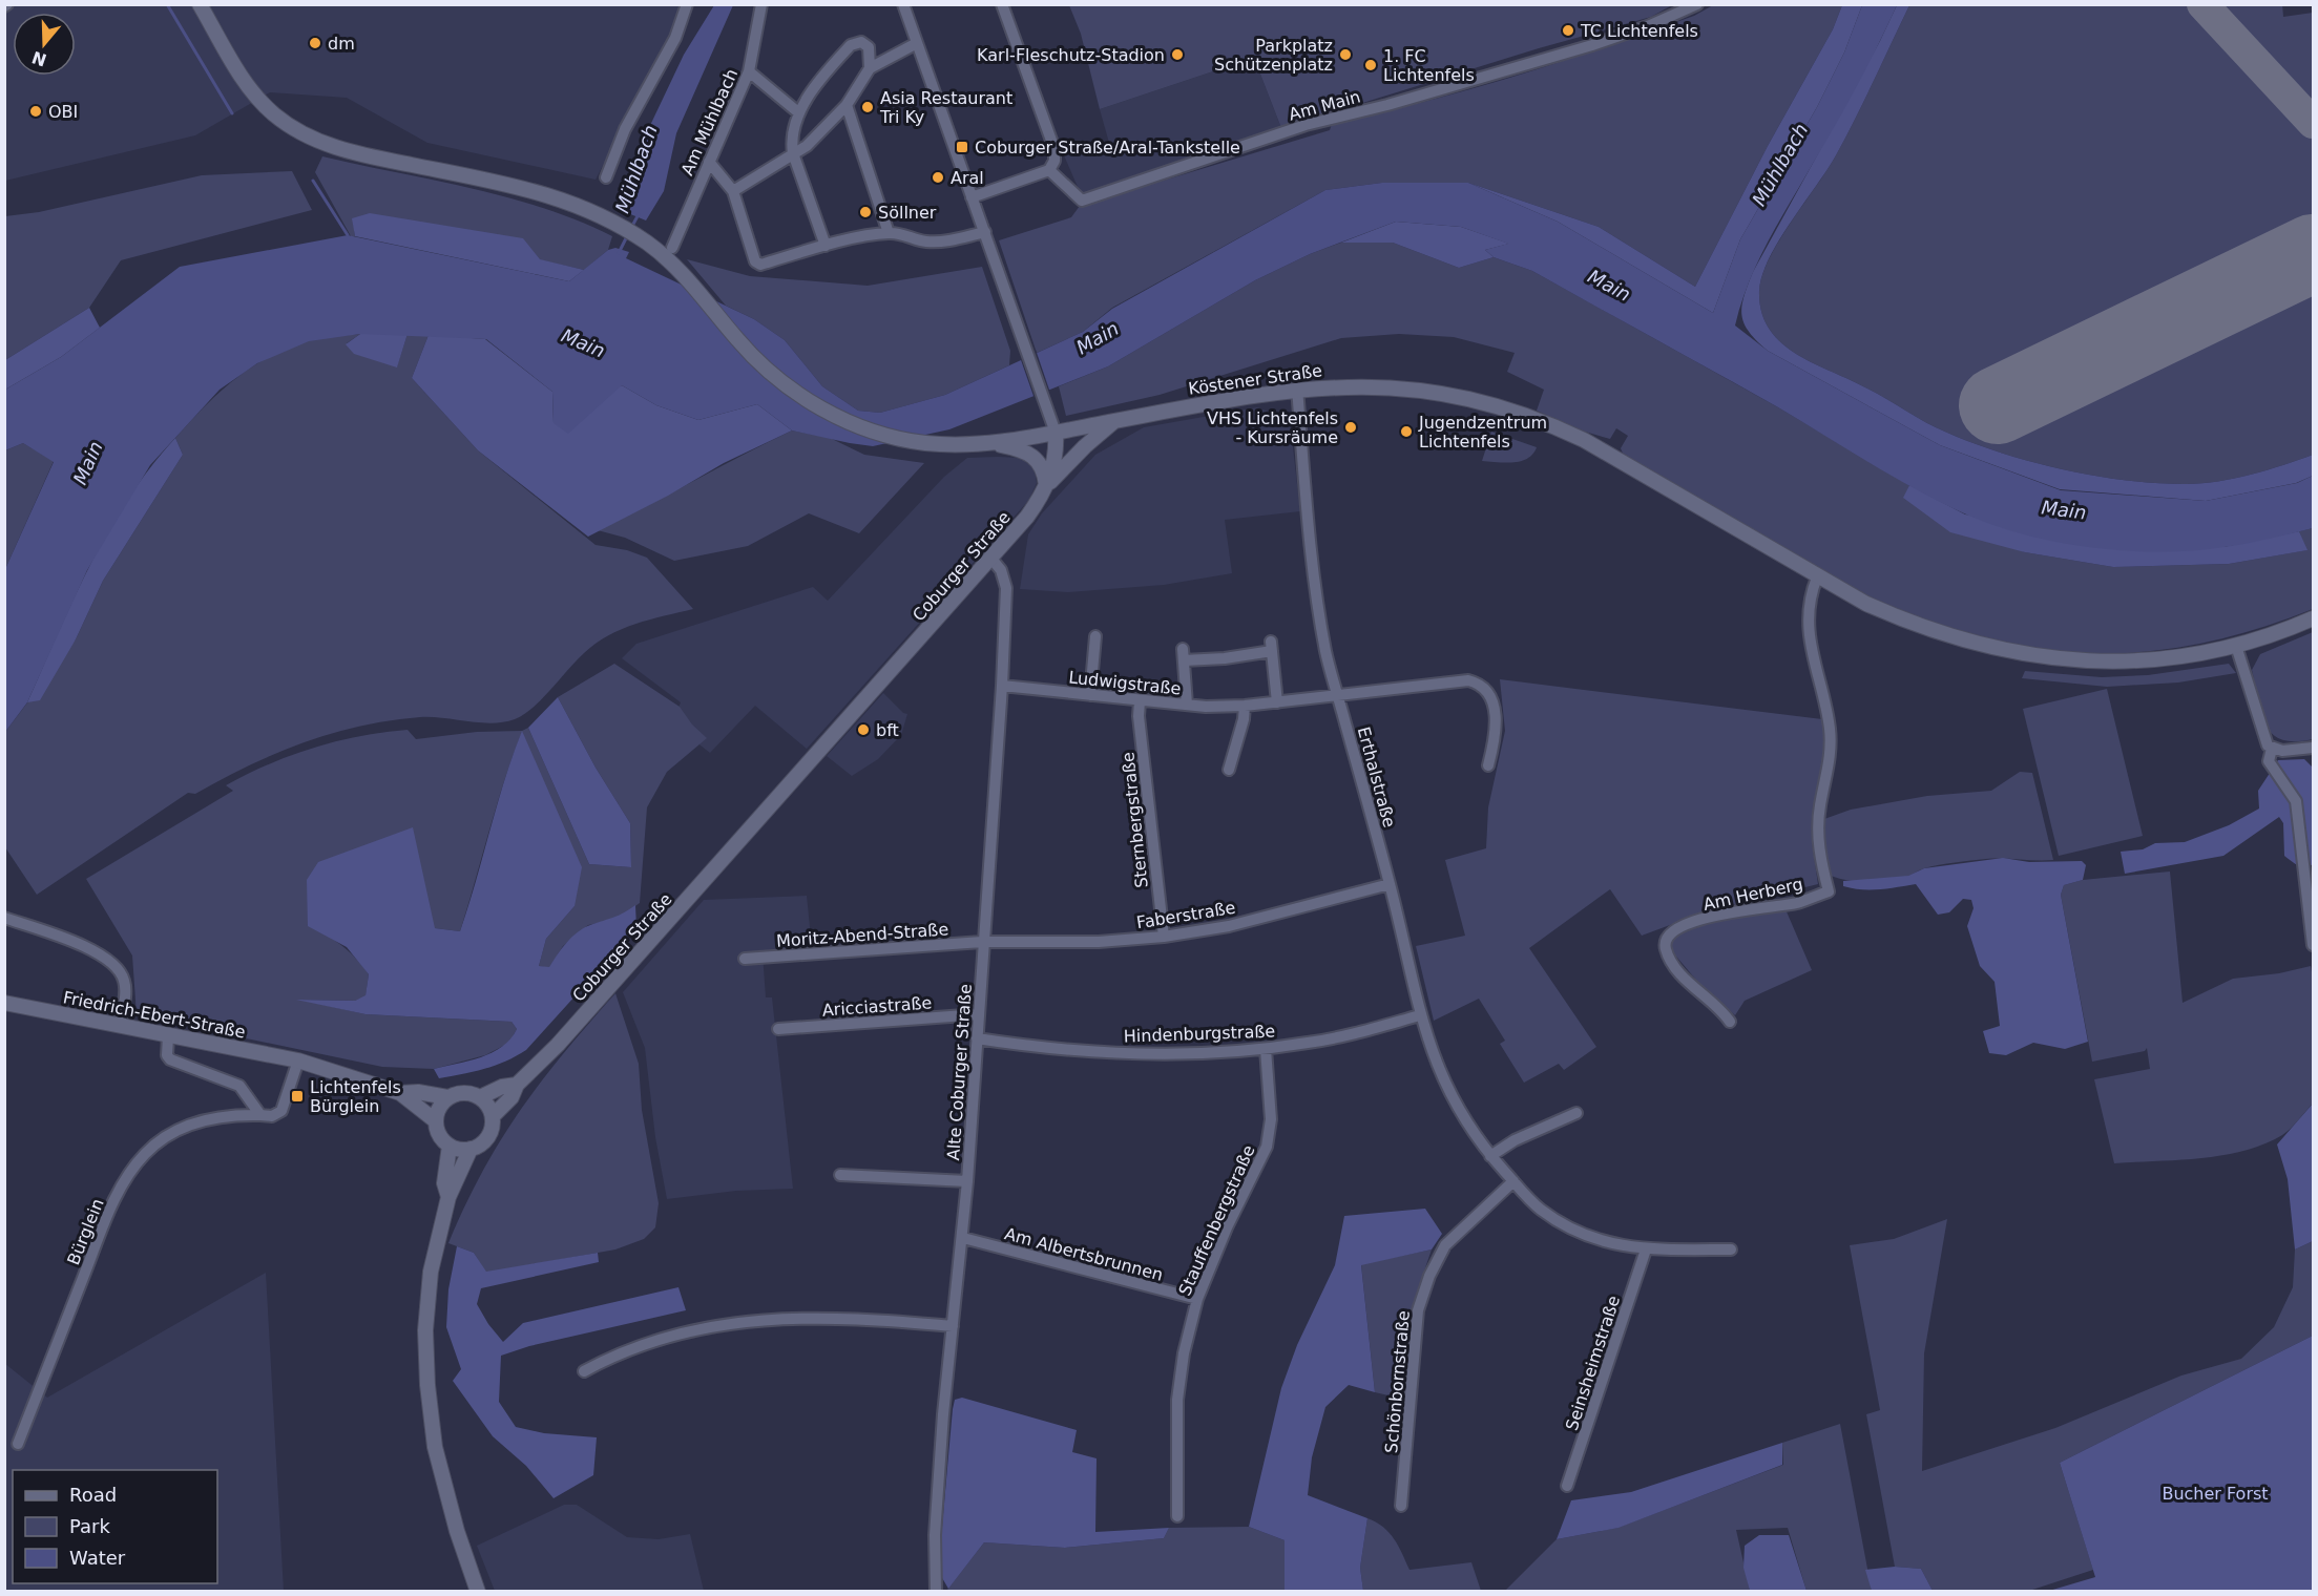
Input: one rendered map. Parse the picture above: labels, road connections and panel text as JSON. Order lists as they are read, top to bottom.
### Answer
{
  "streets": {
    "street": [
      "Am Main",
      "Am Mühlbach",
      "Köstener Straße",
      "Coburger Straße",
      "Ludwigstraße",
      "Erthalstraße",
      "Sternbergstraße",
      "Am Herberg",
      "Faberstraße",
      "Moritz-Abend-Straße",
      "Aricciastraße",
      "Friedrich-Ebert-Straße",
      "Hindenburgstraße",
      "Alte Coburger Straße",
      "Stauffenbergstraße",
      "Bürglein",
      "Am Albertsbrunnen",
      "Seinsheimstraße",
      "Schönbornstraße"
    ]
  },
  "crossings": [
    ["Köstener Straße", "Coburger Straße"],
    ["Köstener Straße", "Erthalstraße"],
    ["Köstener Straße", "Am Herberg"],
    ["Coburger Straße", "Alte Coburger Straße"],
    ["Ludwigstraße", "Erthalstraße"],
    ["Ludwigstraße", "Sternbergstraße"],
    ["Ludwigstraße", "Alte Coburger Straße"],
    ["Erthalstraße", "Faberstraße"],
    ["Erthalstraße", "Hindenburgstraße"],
    ["Erthalstraße", "Seinsheimstraße"],
    ["Erthalstraße", "Schönbornstraße"],
    ["Sternbergstraße", "Faberstraße"],
    ["Faberstraße", "Moritz-Abend-Straße"],
    ["Faberstraße", "Alte Coburger Straße"],
    ["Moritz-Abend-Straße", "Alte Coburger Straße"],
    ["Aricciastraße", "Alte Coburger Straße"],
    ["Hindenburgstraße", "Alte Coburger Straße"],
    ["Hindenburgstraße", "Stauffenbergstraße"],
    ["Alte Coburger Straße", "Am Albertsbrunnen"],
    ["Stauffenbergstraße", "Am Albertsbrunnen"]
  ],
  "water": ["Mühlbach", "Main"],
  "parks": ["Bucher Forst"],
  "places": {
    "other": [
      "TC Lichtenfels",
      "dm",
      "Karl-Fleschutz-Stadion",
      "Parkplatz Schützenplatz",
      "1. FC Lichtenfels",
      "Asia Restaurant Tri Ky",
      "OBI",
      "Aral",
      "Söllner",
      "VHS Lichtenfels - Kursräume",
      "Jugendzentrum Lichtenfels",
      "bft"
    ],
    "transit": ["Coburger Straße/Aral-Tankstelle", "Lichtenfels Bürglein"]
  },
  "legend": ["Road", "Park", "Water"],
  "north": "bottom"
}
